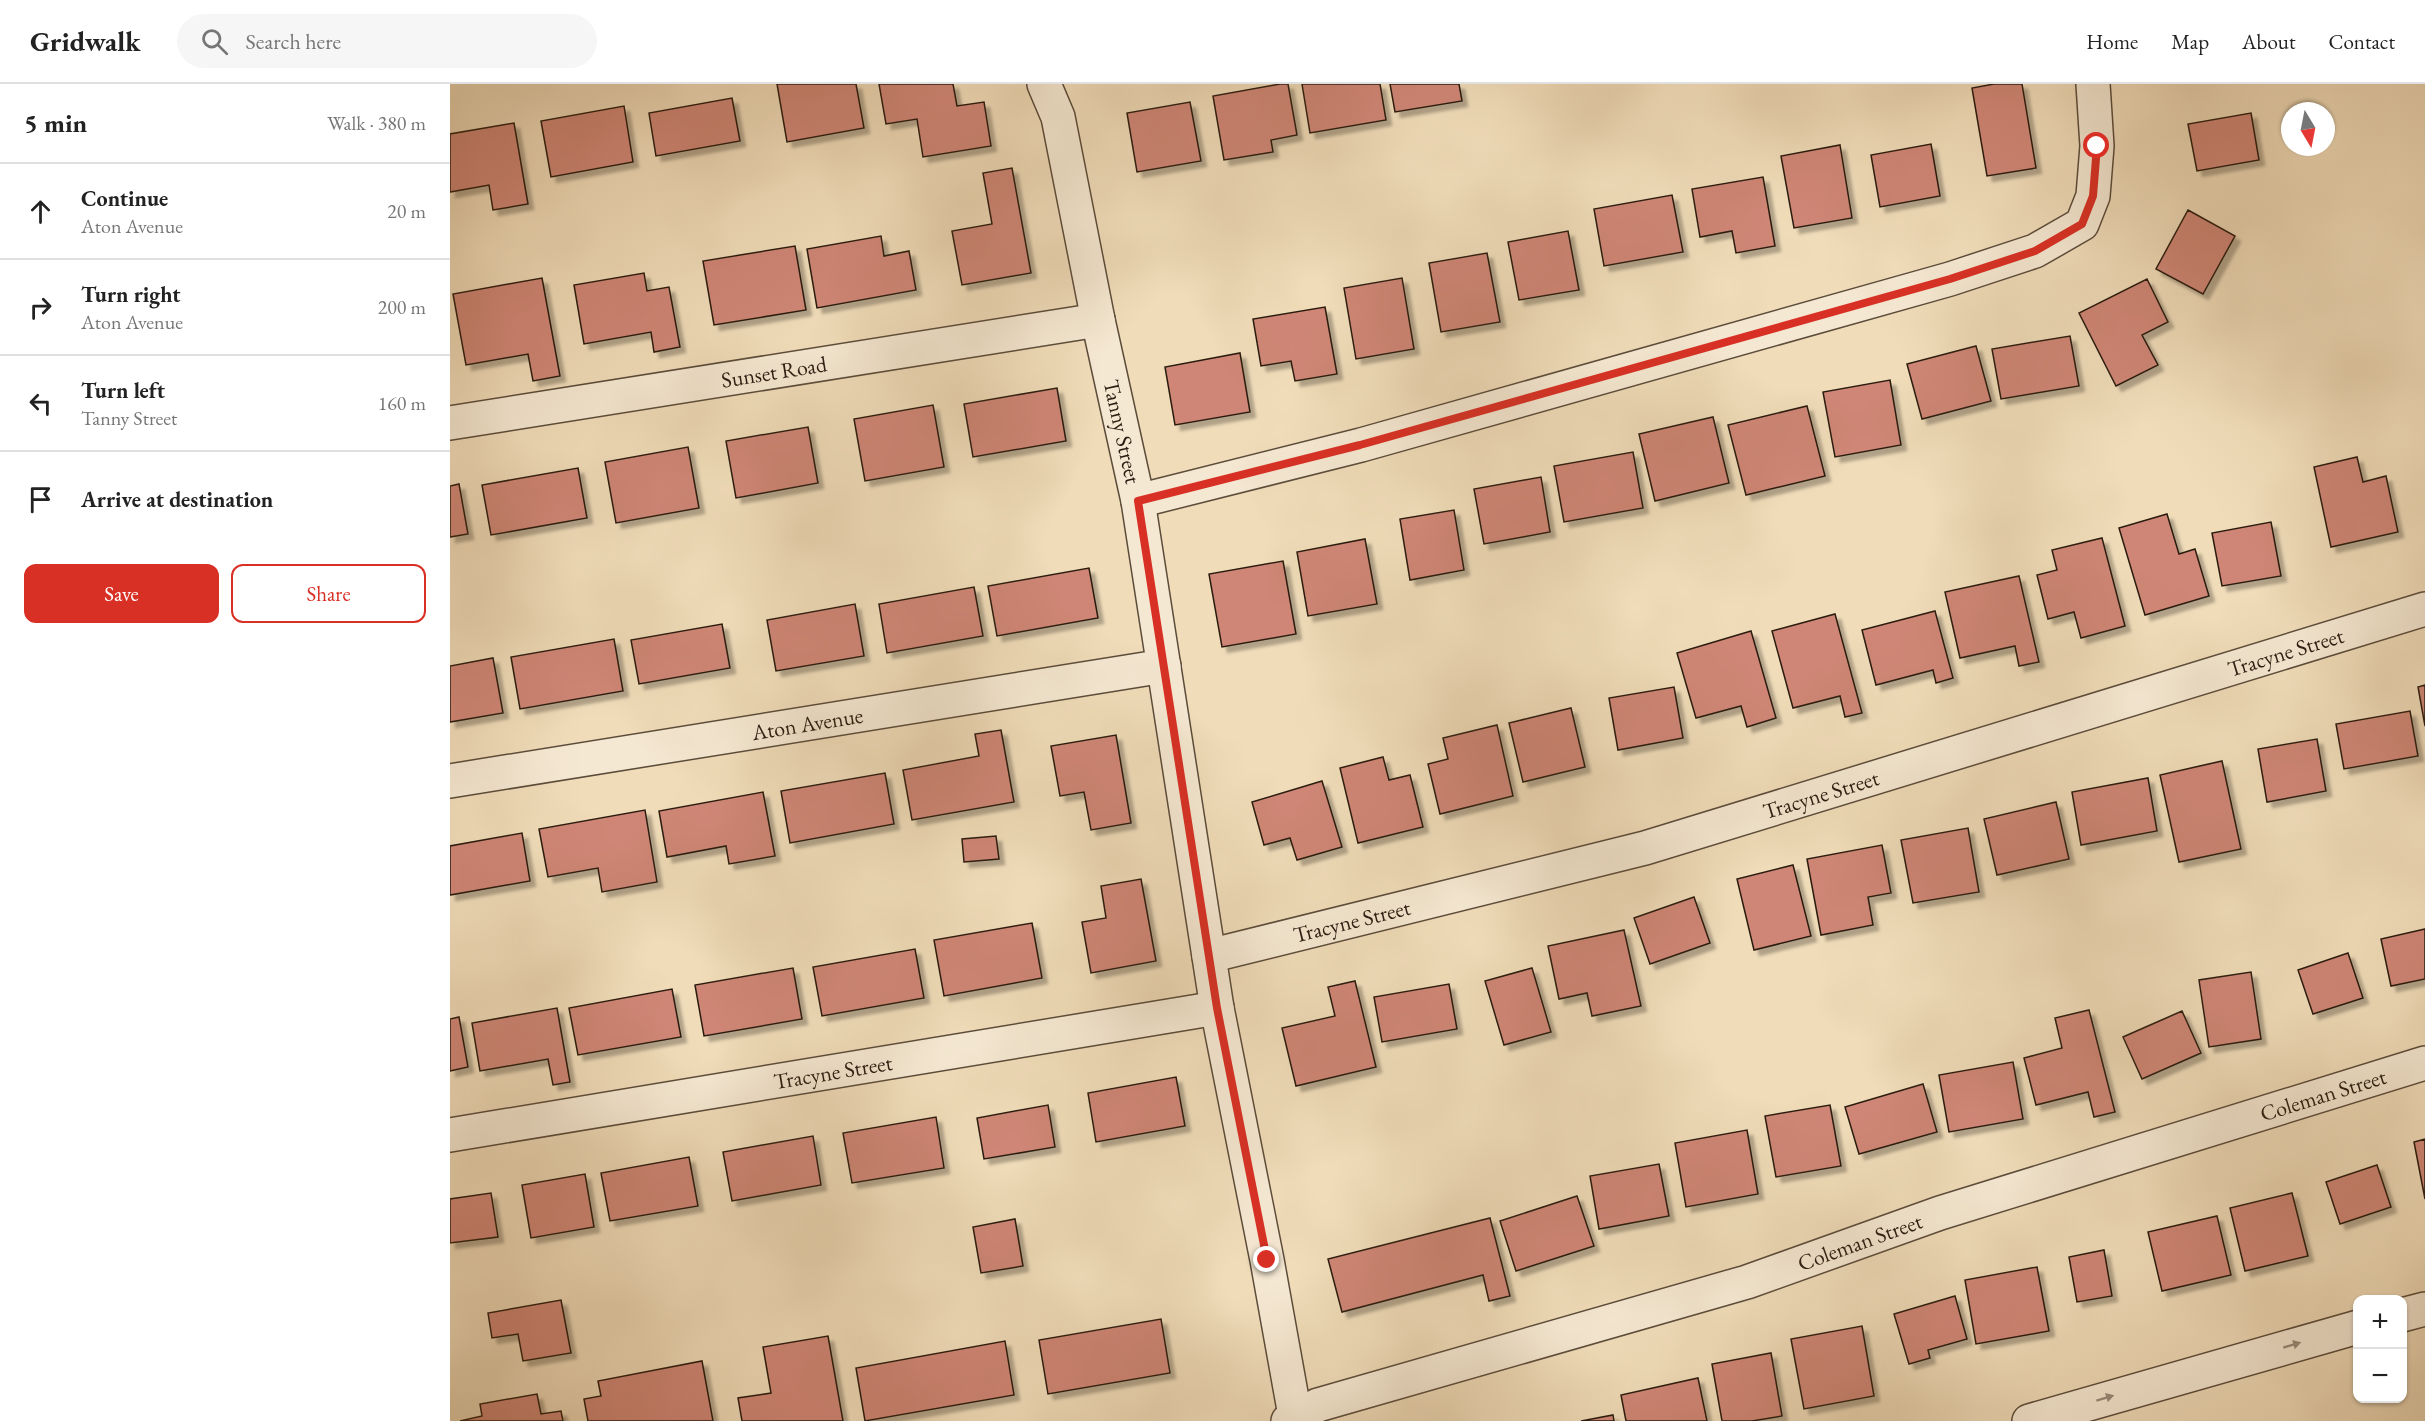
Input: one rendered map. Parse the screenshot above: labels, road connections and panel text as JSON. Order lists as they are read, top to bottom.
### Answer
{
  "streets": {
    "street": [
      "Sunset Road",
      "Tanny Street",
      "Tracyne Street",
      "Aton Avenue",
      "Coleman Street"
    ]
  },
  "crossings": [
    ["Sunset Road", "Tanny Street"],
    ["Tanny Street", "Tracyne Street"],
    ["Tanny Street", "Aton Avenue"],
    ["Tanny Street", "Coleman Street"]
  ],
  "north": "bottom",
  "page": {
    "header": "Gridwalk",
    "search": "Search here",
    "nav": [
      "Home",
      "Map",
      "About",
      "Contact"
    ],
    "heading": ["5 min", "Walk · 380 m"],
    "list": [
      ["Continue", "Aton Avenue", "20 m"],
      ["Turn right", "Aton Avenue", "200 m"],
      ["Turn left", "Tanny Street", "160 m"],
      "Arrive at destination"
    ],
    "buttons": ["Save", "Share"],
    "map_buttons": ["+", "−"]
  }
}
